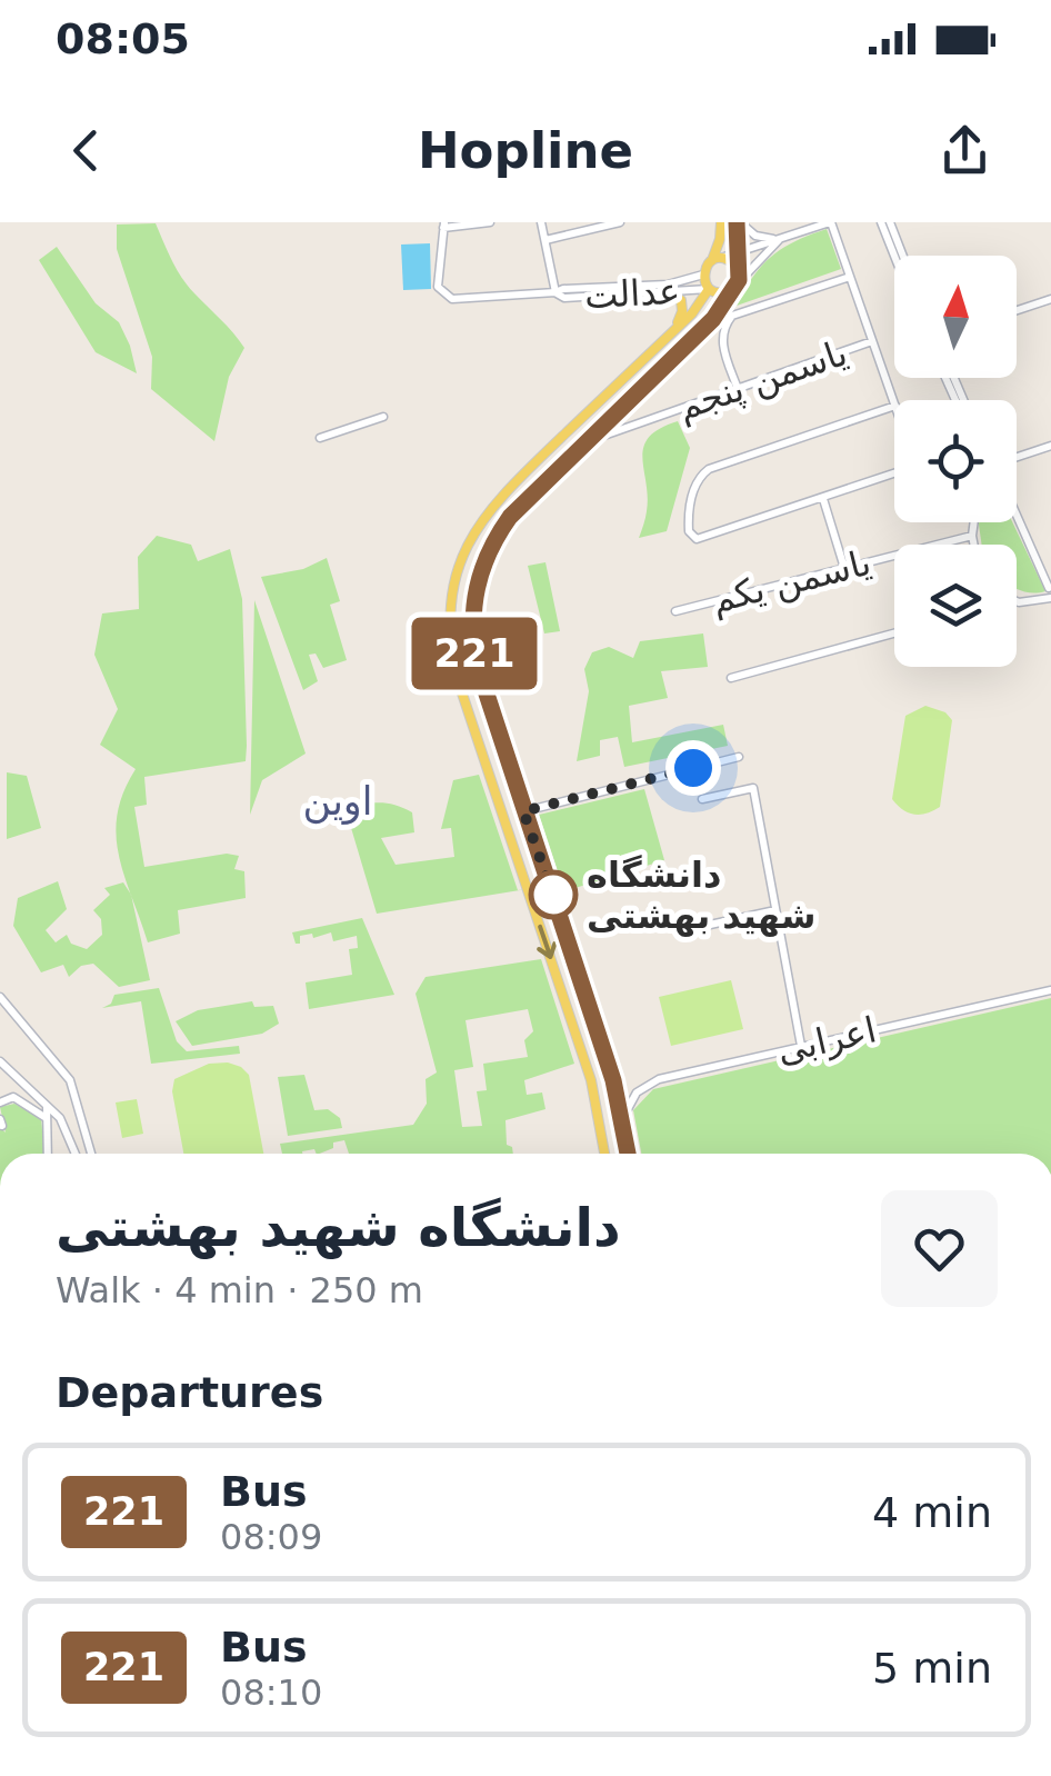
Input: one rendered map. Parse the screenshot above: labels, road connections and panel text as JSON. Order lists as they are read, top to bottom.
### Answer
{
  "streets": {
    "street": [
      "عدالت",
      "یاسمن پنجم",
      "یاسمن یکم",
      "اعرابی"
    ]
  },
  "districts": ["اوین"],
  "places": ["دانشگاه شهید بهشتی"],
  "lines": ["bus line 221"],
  "north": "top",
  "page": {
    "status": "08:05",
    "header": "Hopline",
    "on_map": "221",
    "heading": [
      ["دانشگاه شهید بهشتی", "Walk · 4 min · 250 m"],
      "Departures"
    ],
    "list": [
      {
        "mark": "221",
        "name": "Bus",
        "note": "08:09",
        "value": "4 min"
      },
      {
        "mark": "221",
        "name": "Bus",
        "note": "08:10",
        "value": "5 min"
      }
    ]
  }
}
